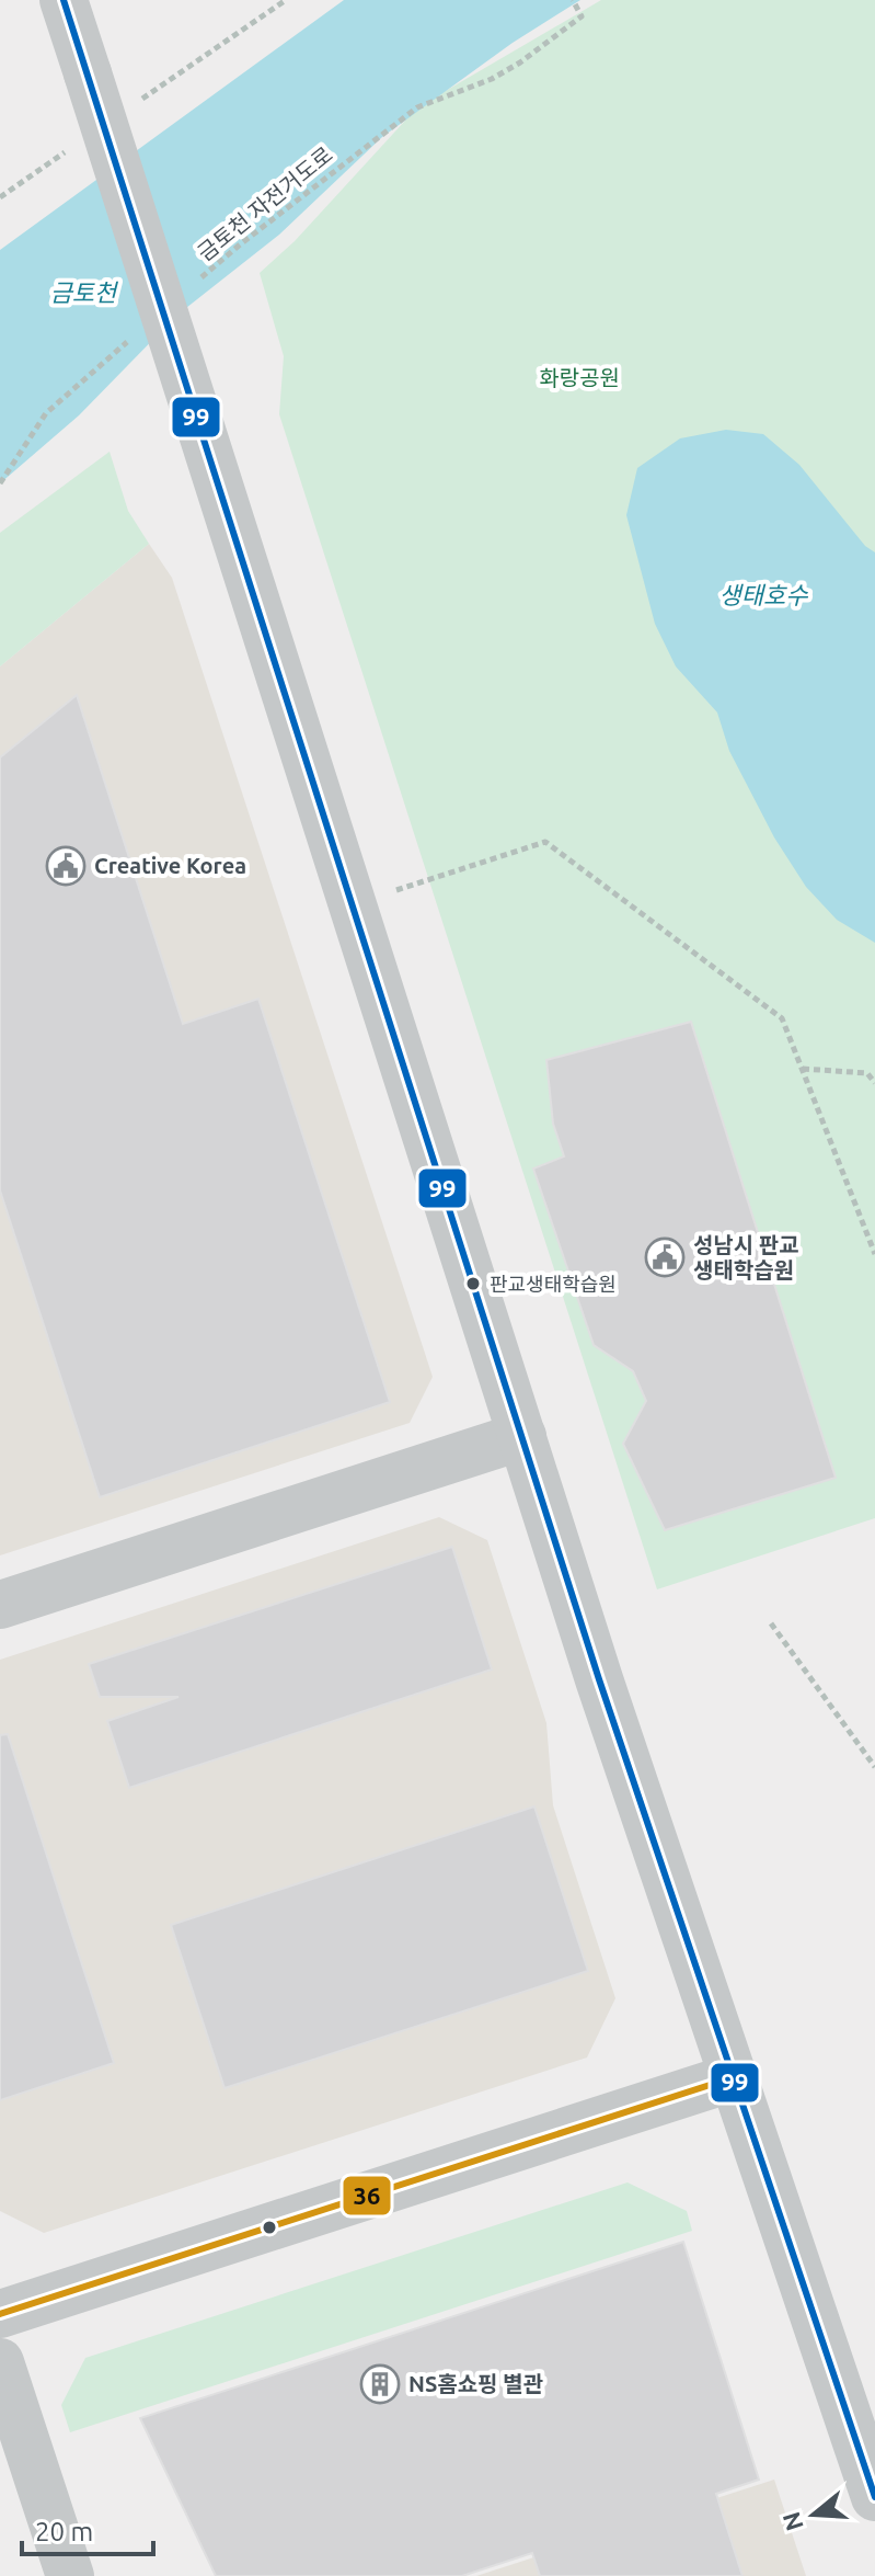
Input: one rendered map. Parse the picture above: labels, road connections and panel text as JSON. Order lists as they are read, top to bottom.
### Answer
{
  "streets": {
    "path": ["금토천 자전거도로"]
  },
  "water": ["금토천", "생태호수"],
  "parks": ["화랑공원"],
  "places": {
    "public building": ["Creative Korea", "성남시 판교 생태학습원"],
    "other": ["판교생태학습원"],
    "building": ["NS홈쇼핑 별관"]
  },
  "lines": ["transit line 99", "transit line 36"],
  "scale_bar": "20 m",
  "north": "left"
}
